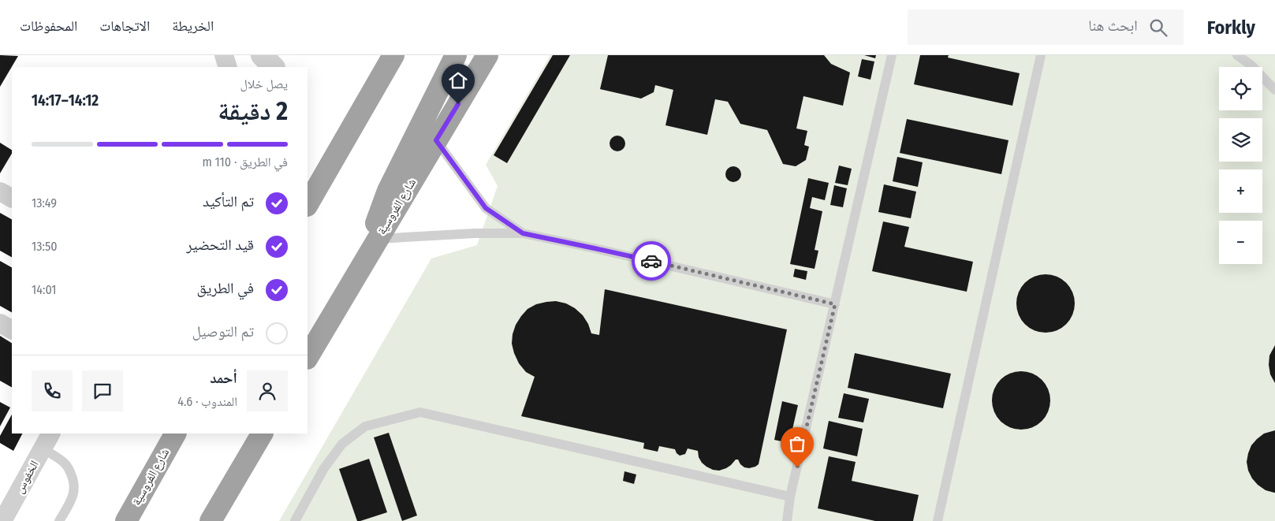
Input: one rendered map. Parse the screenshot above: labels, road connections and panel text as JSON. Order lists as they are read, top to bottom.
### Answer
{
  "streets": {
    "highway": ["شارع الفروسية"],
    "street": ["الخفوس"]
  },
  "page": {
    "header": "Forkly",
    "search": "ابحث هنا",
    "nav": ["الخريطة", "الاتجاهات", "المحفوظات"],
    "map_buttons": ["+", "−"],
    "heading": ["2 دقيقة", "يصل خلال", "14:12–14:17"],
    "panel": ["أحمد", "المندوب · 4.6"],
    "bar": "في الطريق · 110 m",
    "list": [
      ["تم التأكيد", "13:49"],
      ["قيد التحضير", "13:50"],
      ["في الطريق", "14:01"],
      "تم التوصيل"
    ]
  }
}
